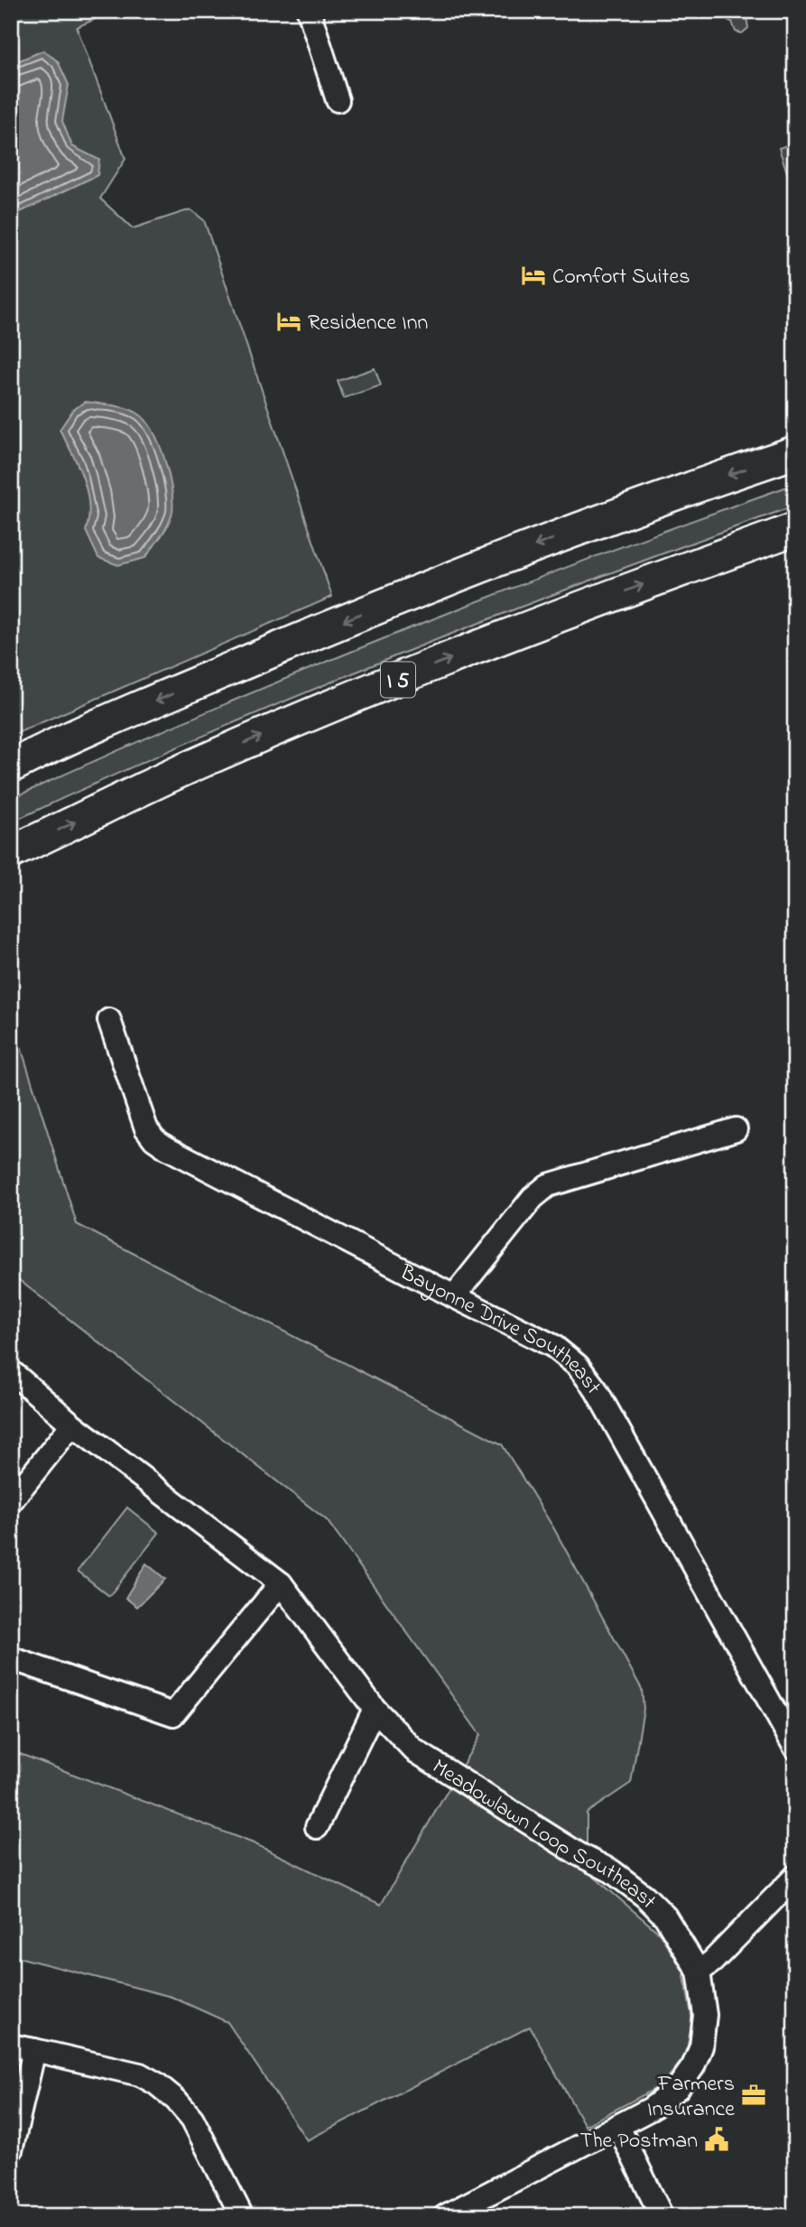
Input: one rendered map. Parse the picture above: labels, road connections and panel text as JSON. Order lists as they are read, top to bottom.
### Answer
{
  "streets": {
    "highway": ["I 5"],
    "street": ["Bayonne Drive Southeast", "Meadowlawn Loop Southeast"]
  },
  "places": {
    "hotel": ["Comfort Suites", "Residence Inn"],
    "office": ["Farmers Insurance"],
    "public building": ["The Postman"]
  }
}
